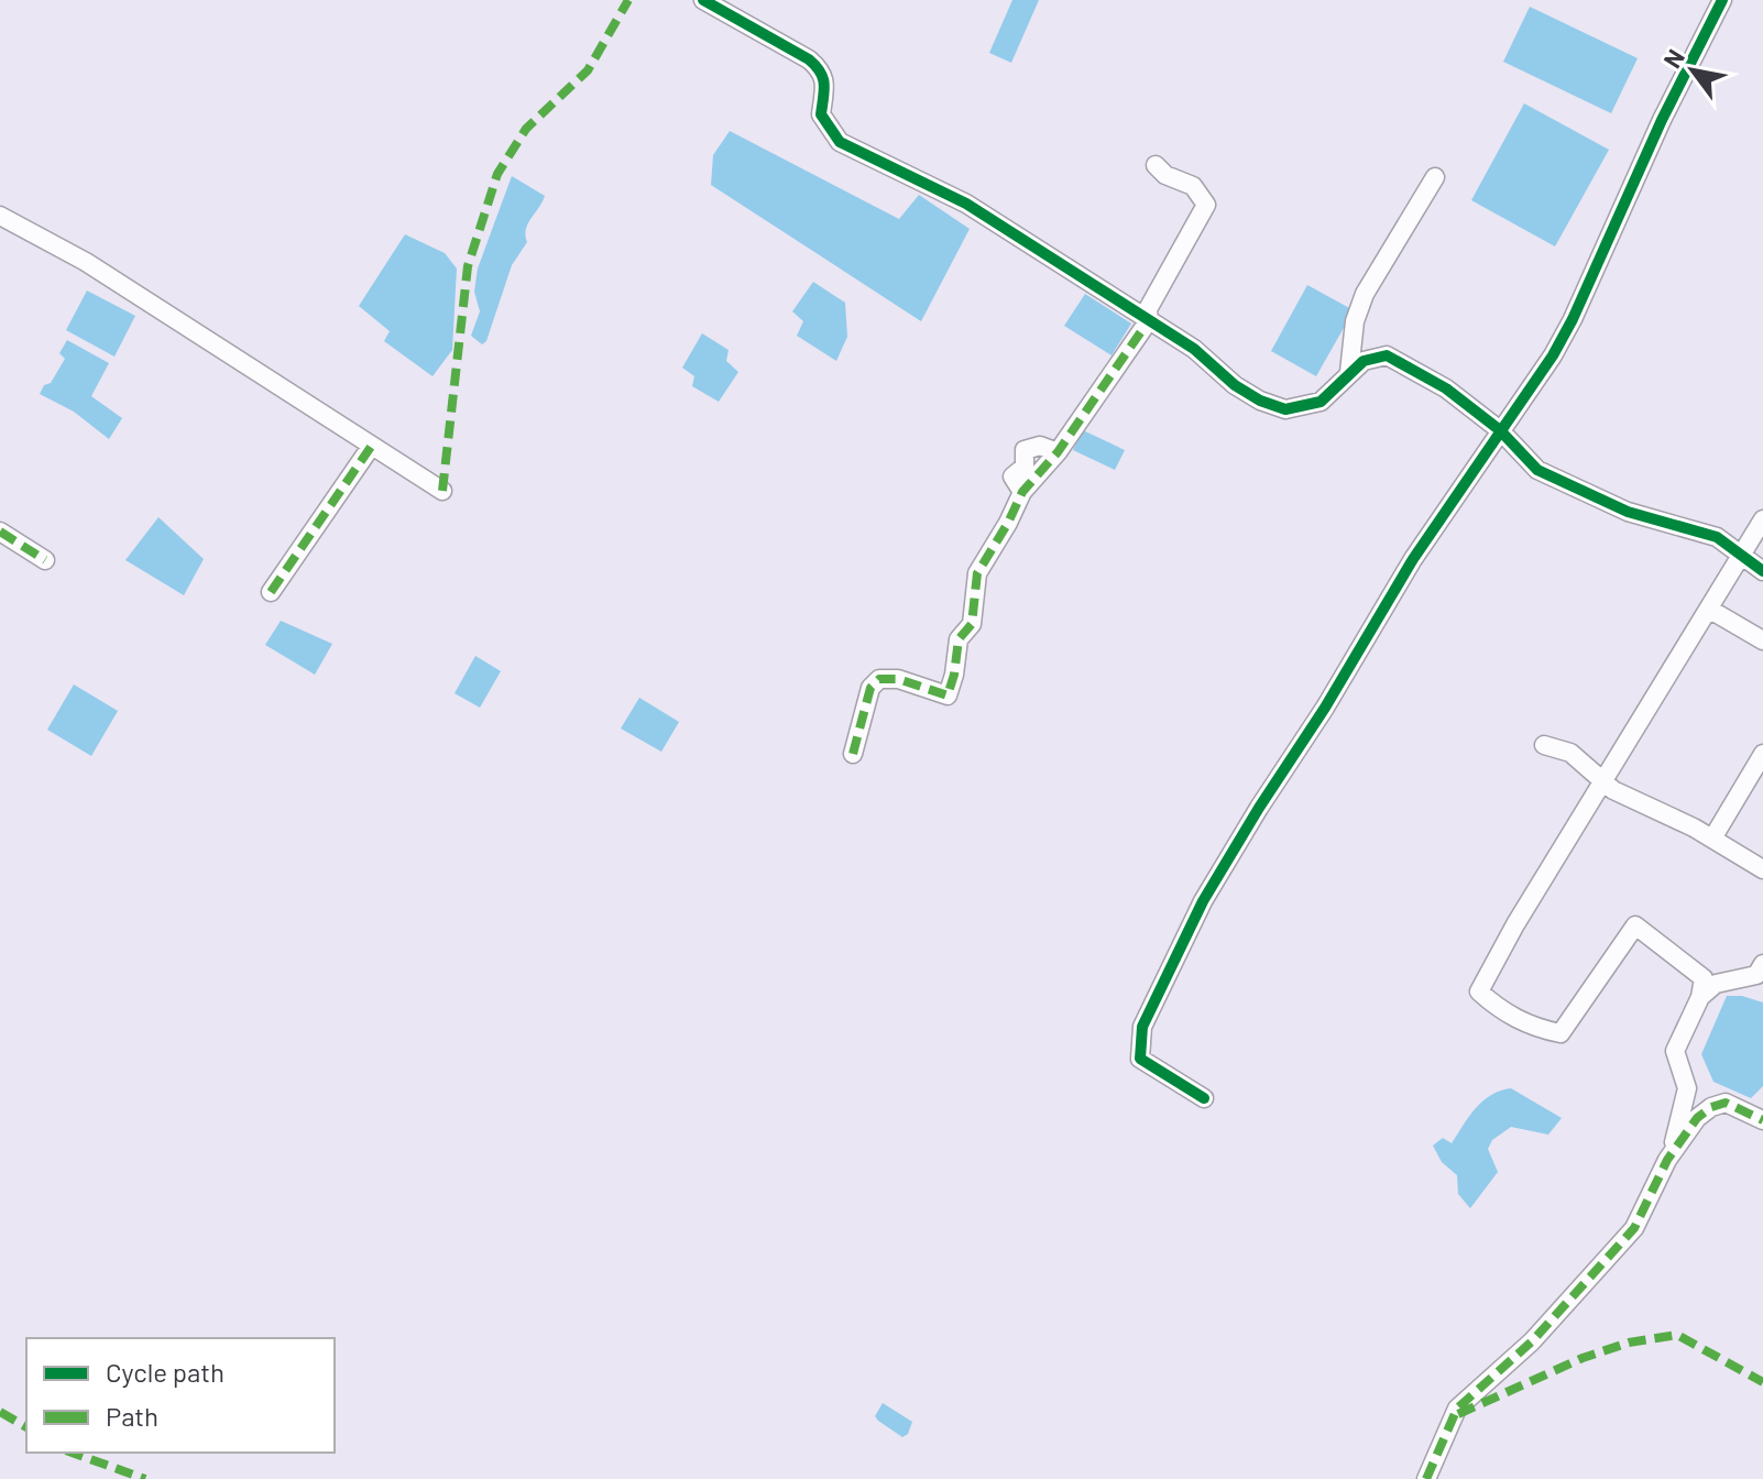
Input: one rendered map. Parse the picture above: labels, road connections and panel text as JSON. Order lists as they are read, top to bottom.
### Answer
{
  "legend": ["Cycle path", "Path"],
  "north": "top left"
}
